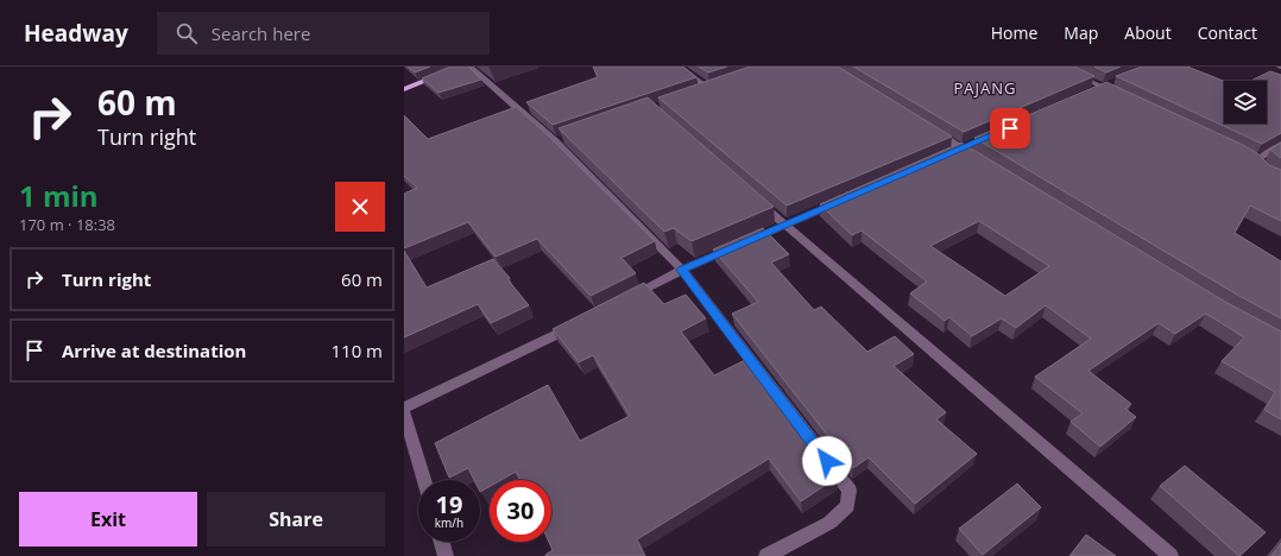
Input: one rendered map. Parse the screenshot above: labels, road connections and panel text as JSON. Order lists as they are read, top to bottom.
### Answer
{
  "districts": ["PAJANG"],
  "page": {
    "header": "Headway",
    "search": "Search here",
    "nav": [
      "Home",
      "Map",
      "About",
      "Contact"
    ],
    "turn": ["60 m", "Turn right"],
    "heading": ["1 min", "170 m · 18:38"],
    "list": [
      {
        "name": "Turn right",
        "value": "60 m"
      },
      {
        "name": "Arrive at destination",
        "value": "110 m"
      }
    ],
    "speed": "19 km/h",
    "limit": "30",
    "buttons": ["Exit", "Share"]
  }
}
